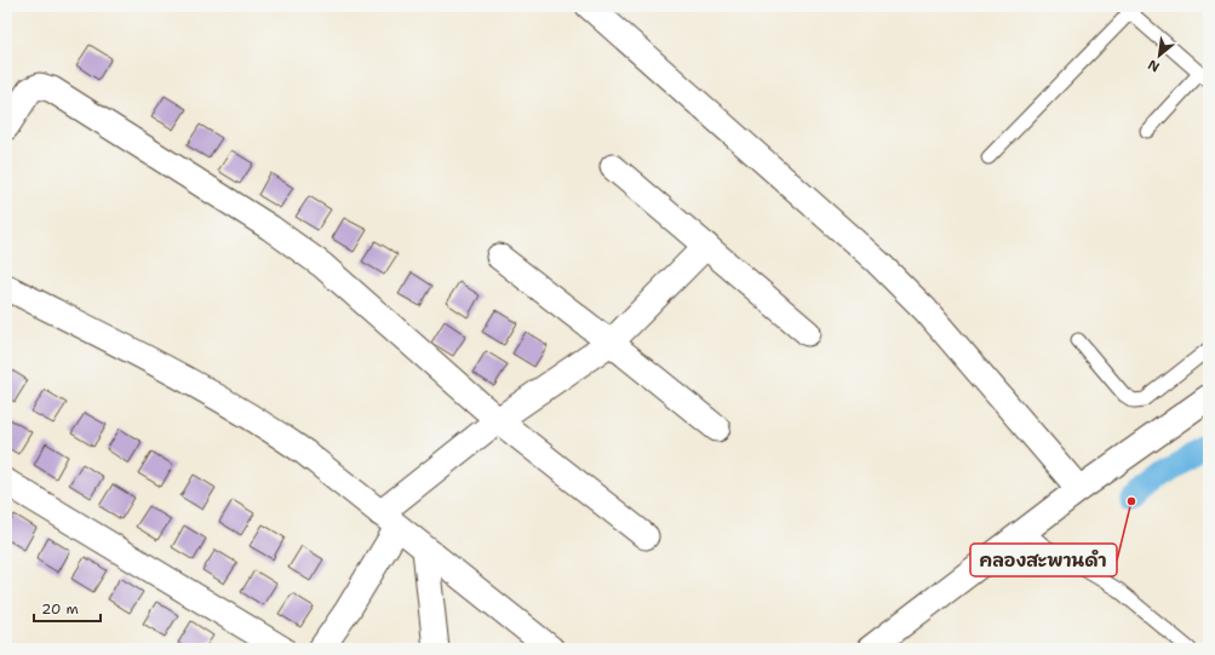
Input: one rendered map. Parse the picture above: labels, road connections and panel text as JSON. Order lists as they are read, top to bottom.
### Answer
{
  "places": ["คลองสะพานดำ"],
  "scale_bar": "20 m",
  "north": "bottom left"
}
